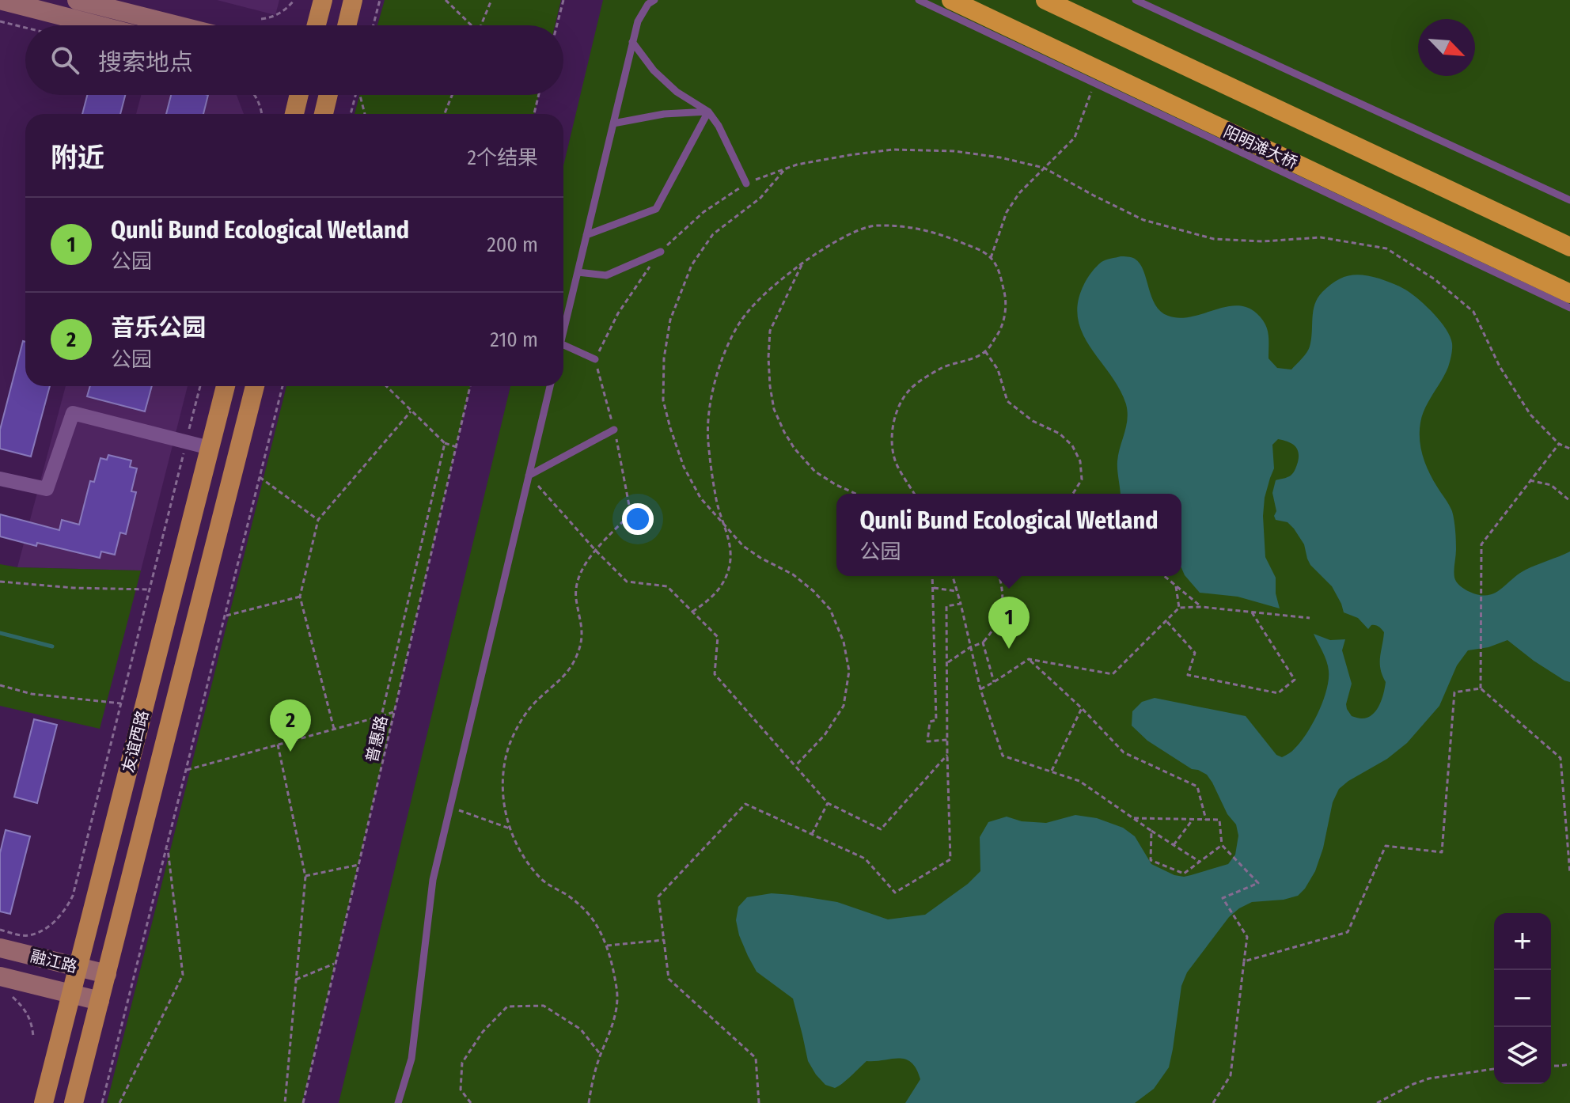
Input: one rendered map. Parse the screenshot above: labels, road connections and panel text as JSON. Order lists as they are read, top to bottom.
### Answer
{
  "streets": {
    "highway": ["阳明滩大桥"],
    "main road": ["友谊西路", "融江路"],
    "path": ["普惠路"]
  },
  "crossings": [
    ["友谊西路", "融江路"]
  ],
  "north": "bottom right",
  "page": {
    "search": "搜索地点",
    "heading": ["附近", "2个结果"],
    "list": [
      {
        "mark": "1",
        "name": "Qunli Bund Ecological Wetland",
        "note": "公园",
        "value": "200 m"
      },
      {
        "mark": "2",
        "name": "音乐公园",
        "note": "公园",
        "value": "210 m"
      }
    ],
    "popup": ["Qunli Bund Ecological Wetland", "公园"],
    "pins": ["1", "2"],
    "map_buttons": ["+", "−"]
  }
}
